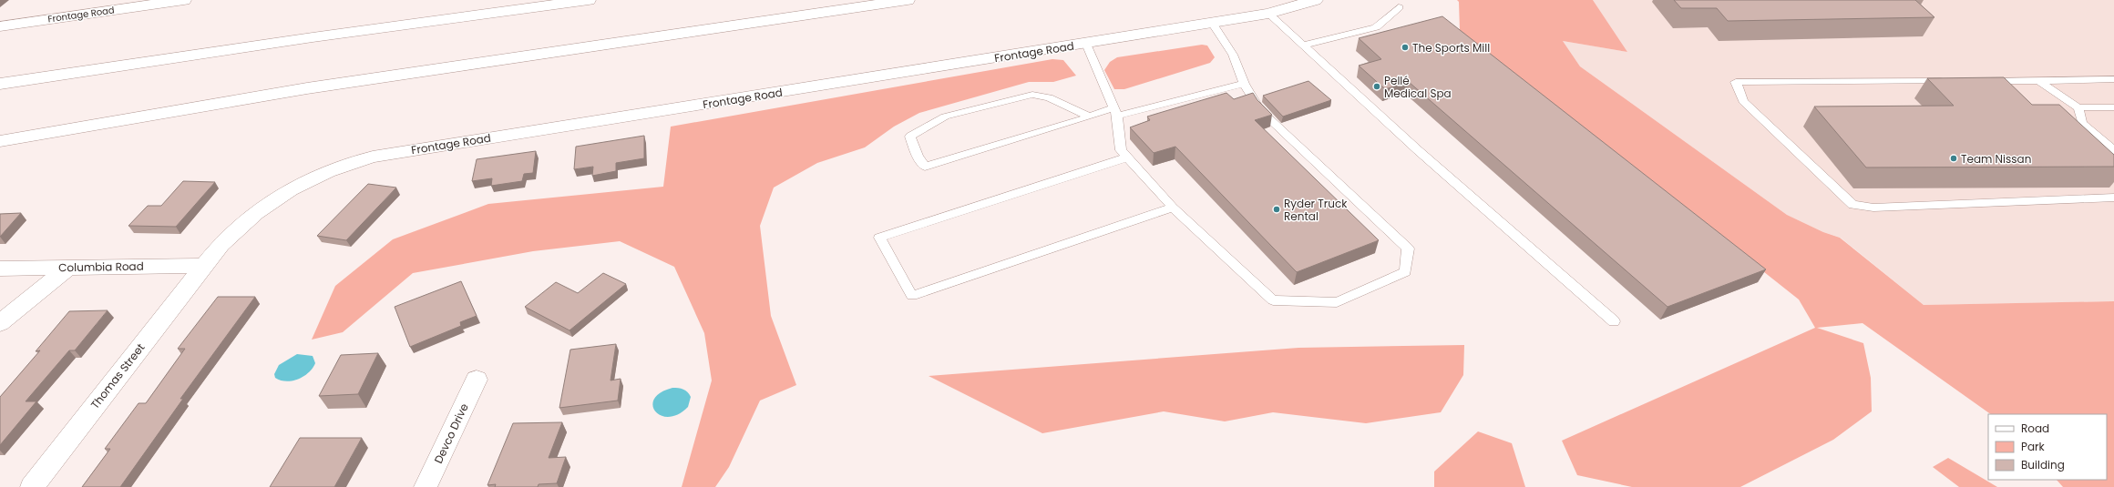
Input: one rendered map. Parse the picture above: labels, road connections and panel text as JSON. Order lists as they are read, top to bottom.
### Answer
{
  "streets": {
    "main road": [
      "Frontage Road",
      "Columbia Road",
      "Thomas Street",
      "Devco Drive"
    ]
  },
  "crossings": [
    ["Frontage Road", "Columbia Road"],
    ["Frontage Road", "Thomas Street"],
    ["Columbia Road", "Thomas Street"]
  ],
  "places": [
    "The Sports Mill",
    "Pellé Medical Spa",
    "Team Nissan",
    "Ryder Truck Rental"
  ],
  "legend": ["Road", "Park", "Building"]
}
